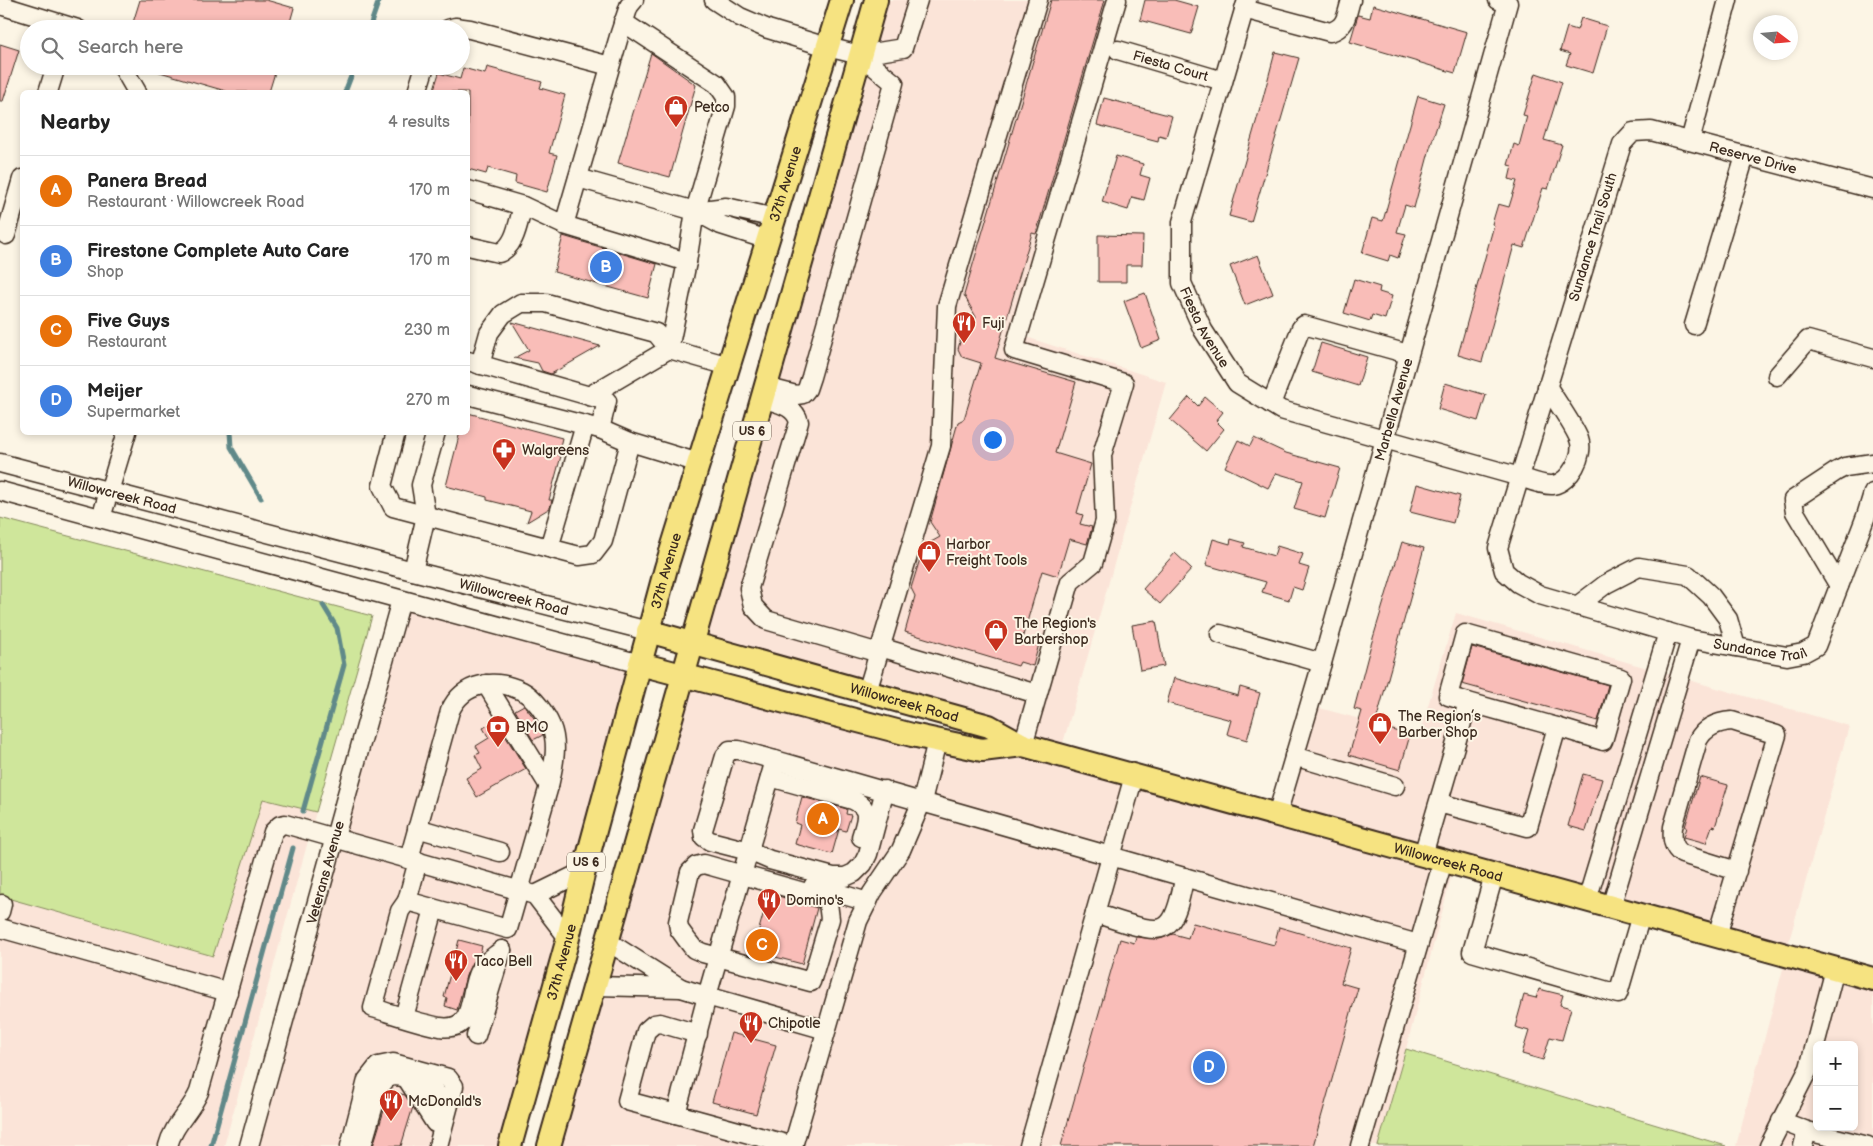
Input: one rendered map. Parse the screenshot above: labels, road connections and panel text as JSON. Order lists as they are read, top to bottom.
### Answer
{
  "streets": {
    "main road": ["37th Avenue", "US 6", "Willowcreek Road"],
    "street": [
      "Fiesta Court",
      "Reserve Drive",
      "Sundance Trail South",
      "Fiesta Avenue",
      "Marbella Avenue",
      "Sundance Trail",
      "Veterans Avenue"
    ]
  },
  "crossings": [
    ["Fiesta Court", "Fiesta Avenue"],
    ["Reserve Drive", "Sundance Trail South"],
    ["37th Avenue", "Willowcreek Road"],
    ["Sundance Trail South", "Sundance Trail"],
    ["Fiesta Avenue", "Marbella Avenue"],
    ["Marbella Avenue", "Willowcreek Road"],
    ["US 6", "Willowcreek Road"],
    ["Willowcreek Road", "Veterans Avenue"]
  ],
  "places": {
    "shop": [
      "Petco",
      "Harbor Freight Tools",
      "The Region's Barbershop",
      "The Region’s Barber Shop"
    ],
    "restaurant": [
      "Fuji",
      "Domino's",
      "Taco Bell",
      "Chipotle",
      "McDonald's"
    ],
    "pharmacy": ["Walgreens"],
    "bank": ["BMO"]
  },
  "north": "right",
  "page": {
    "search": "Search here",
    "heading": ["Nearby", "4 results"],
    "list": [
      {
        "mark": "A",
        "name": "Panera Bread",
        "note": "Restaurant · Willowcreek Road",
        "value": "170 m"
      },
      {
        "mark": "B",
        "name": "Firestone Complete Auto Care",
        "note": "Shop",
        "value": "170 m"
      },
      {
        "mark": "C",
        "name": "Five Guys",
        "note": "Restaurant",
        "value": "230 m"
      },
      {
        "mark": "D",
        "name": "Meijer",
        "note": "Supermarket",
        "value": "270 m"
      }
    ],
    "pins": [
      "B",
      "A",
      "C",
      "D"
    ],
    "map_buttons": ["+", "−"]
  }
}
